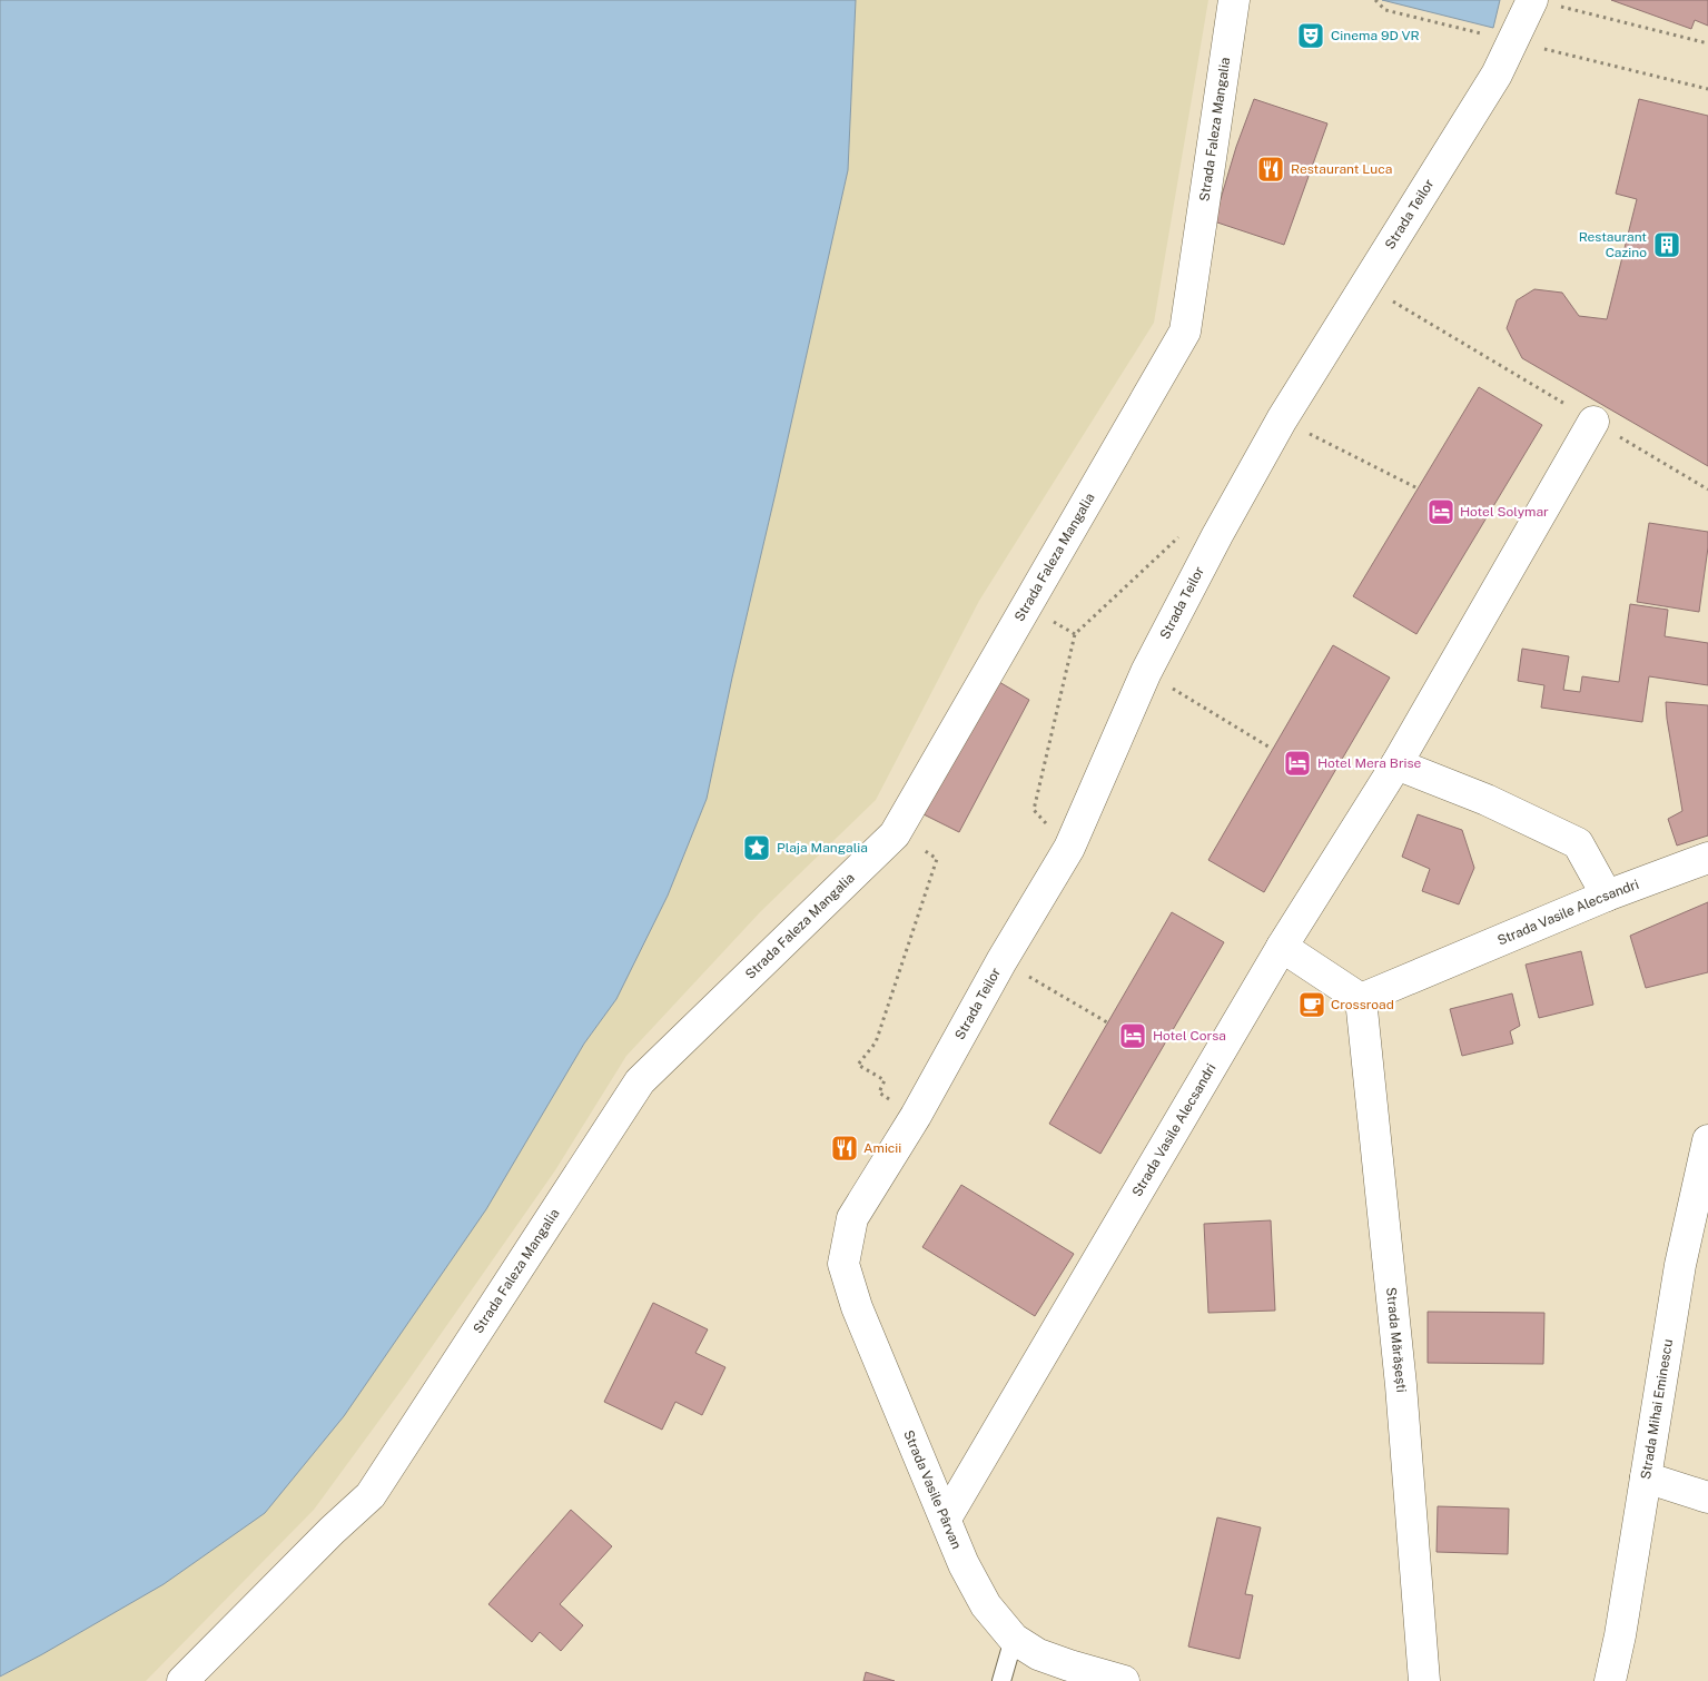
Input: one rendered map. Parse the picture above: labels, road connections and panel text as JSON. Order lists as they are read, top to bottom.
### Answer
{
  "streets": {
    "street": [
      "Strada Faleza Mangalia",
      "Strada Teilor",
      "Strada Vasile Alecsandri",
      "Strada Mărășești",
      "Strada Mihai Eminescu",
      "Strada Vasile Pârvan"
    ]
  },
  "crossings": [
    ["Strada Teilor", "Strada Vasile Pârvan"],
    ["Strada Vasile Alecsandri", "Strada Mărășești"],
    ["Strada Vasile Alecsandri", "Strada Vasile Pârvan"]
  ],
  "places": {
    "theatre": ["Cinema 9D VR"],
    "restaurant": ["Restaurant Luca", "Amicii"],
    "building": ["Restaurant Cazino"],
    "hotel": ["Hotel Solymar", "Hotel Mera Brise", "Hotel Corsa"],
    "place": ["Plaja Mangalia"],
    "cafe": ["Crossroad"]
  }
}
